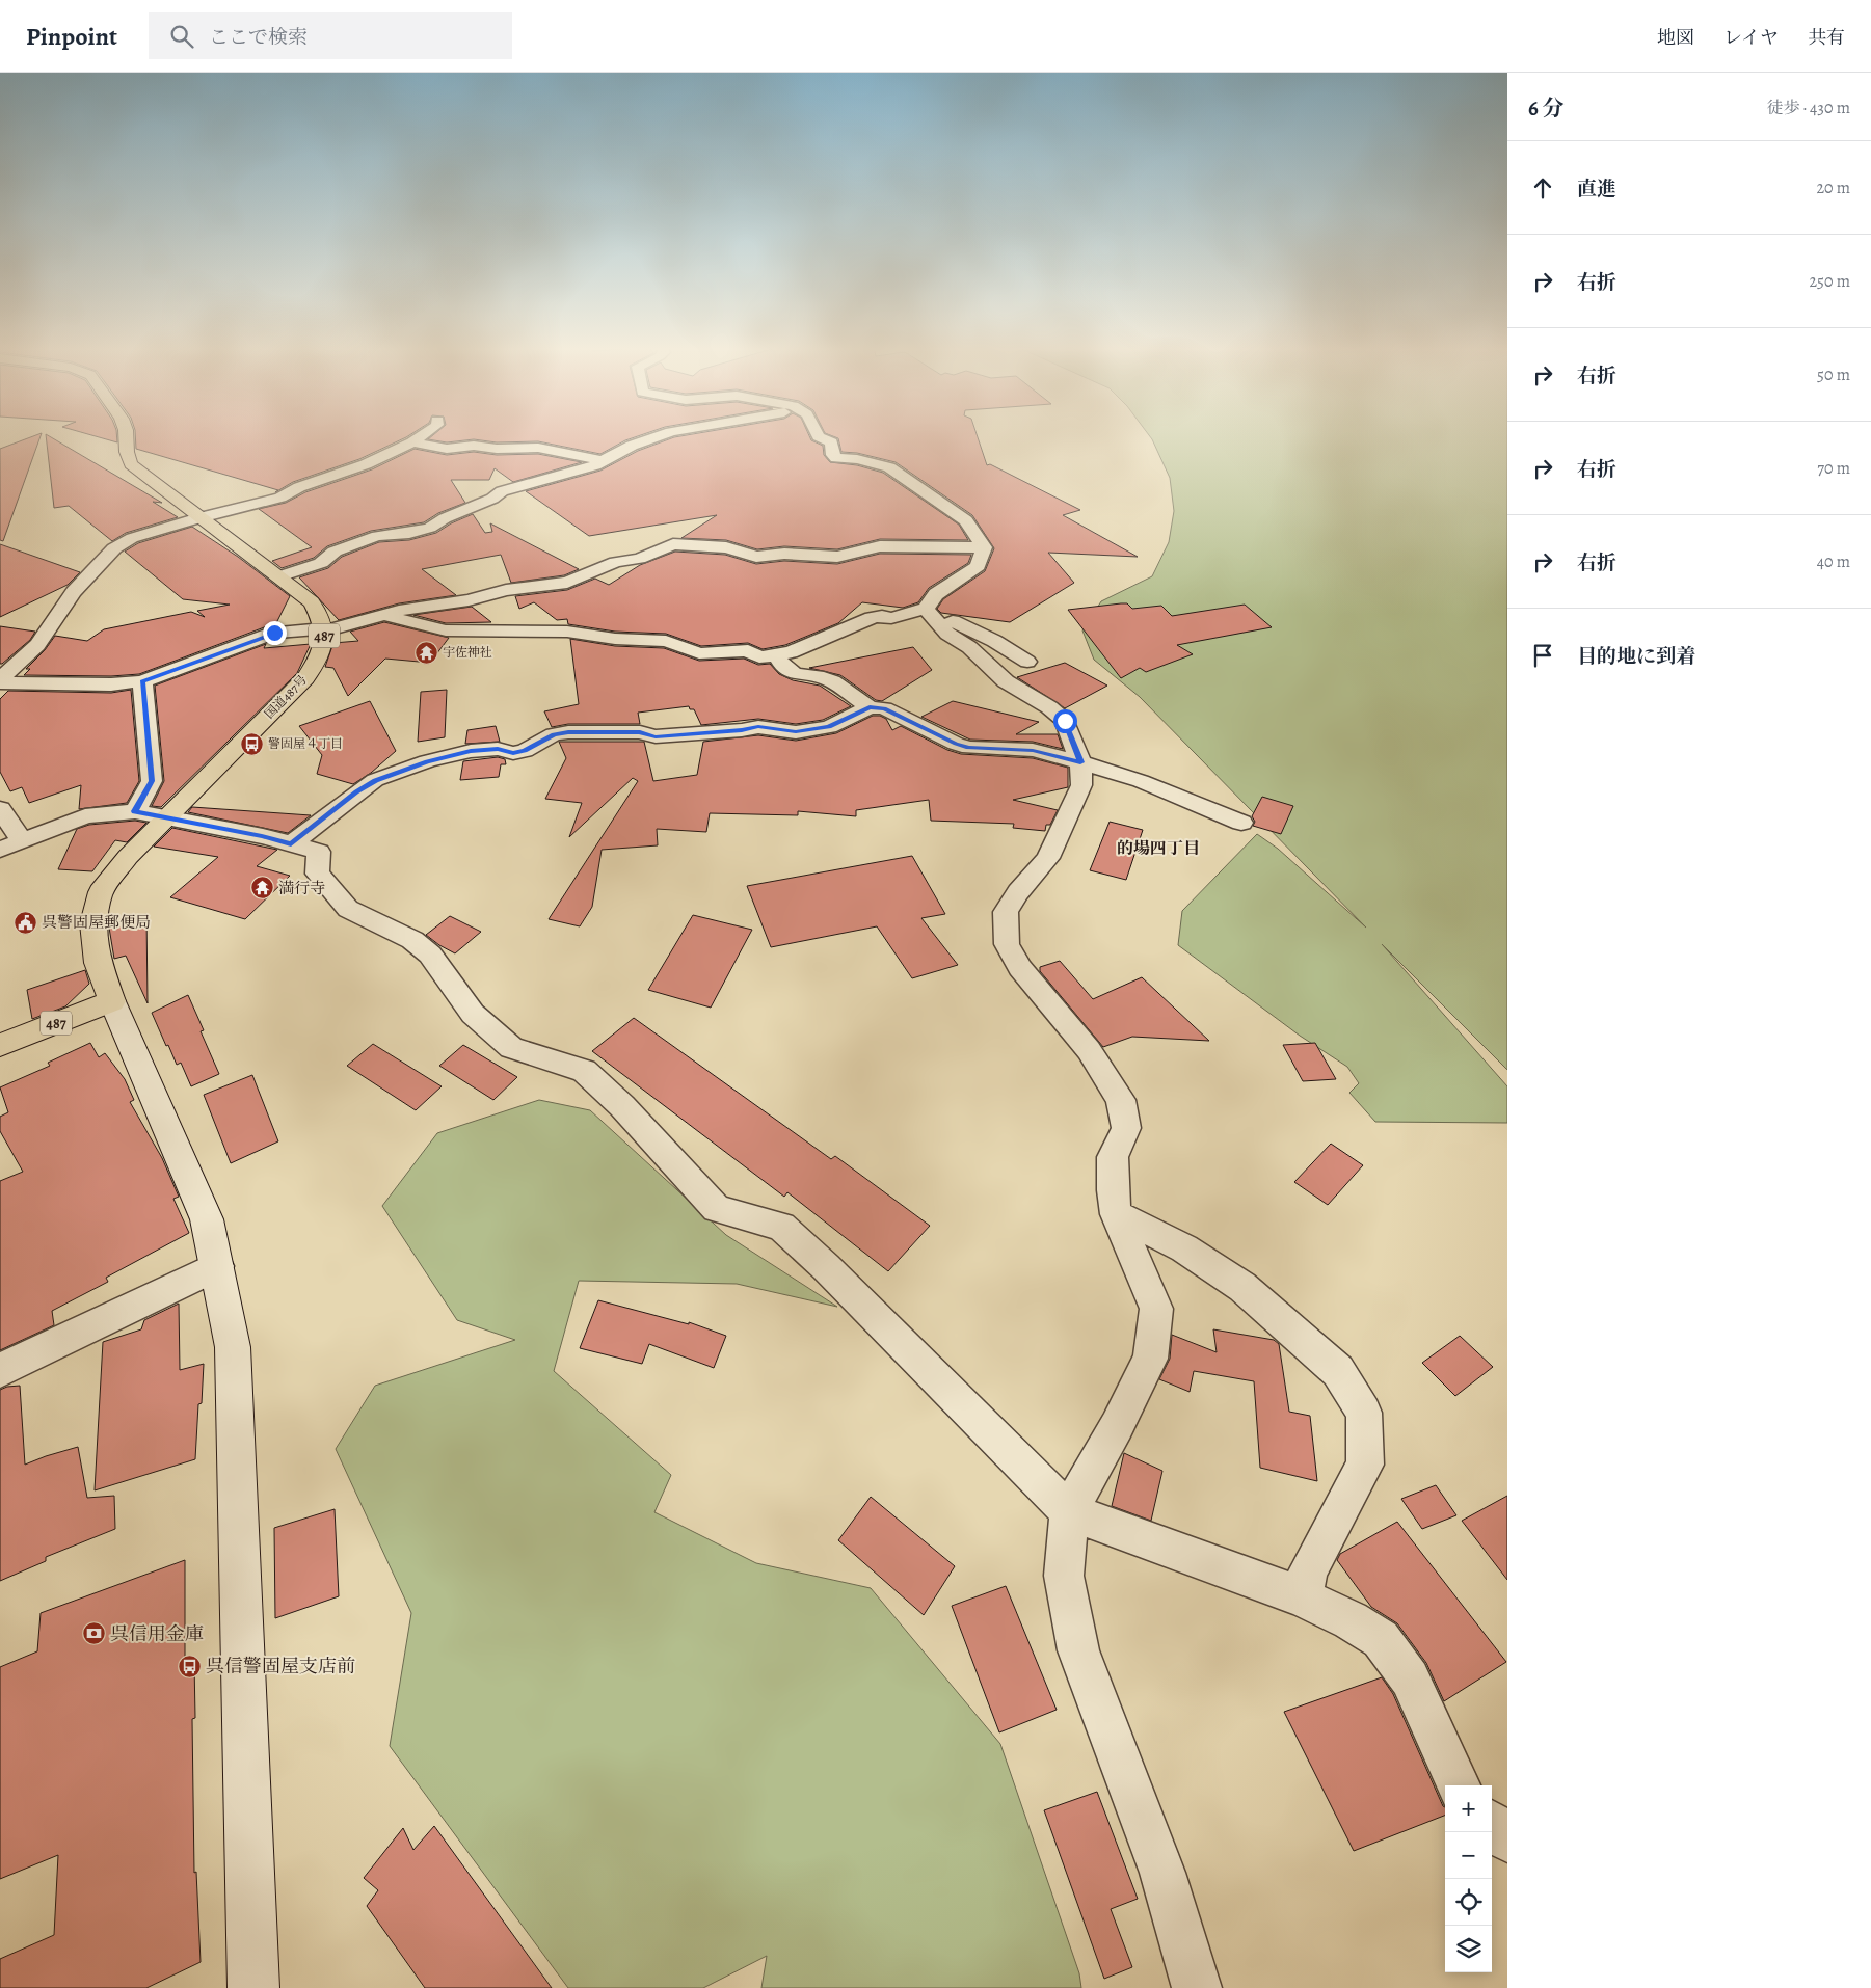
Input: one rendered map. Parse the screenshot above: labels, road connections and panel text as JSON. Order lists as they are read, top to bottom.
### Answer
{
  "streets": {
    "highway": ["487", "国道487号"]
  },
  "crossings": [
    ["487", "国道487号"]
  ],
  "districts": ["的場四丁目"],
  "places": {
    "temple": ["宇佐神社", "満行寺"],
    "bus stop": ["警固屋４丁目", "呉信警固屋支店前"],
    "public building": ["呉警固屋郵便局"],
    "bank": ["呉信用金庫"]
  },
  "page": {
    "header": "Pinpoint",
    "search": "ここで検索",
    "nav": ["地図", "レイヤ", "共有"],
    "heading": ["6 分", "徒歩 · 430 m"],
    "list": [
      ["直進", "20 m"],
      ["右折", "250 m"],
      ["右折", "50 m"],
      ["右折", "70 m"],
      ["右折", "40 m"],
      "目的地に到着"
    ],
    "map_buttons": ["+", "−"]
  }
}
